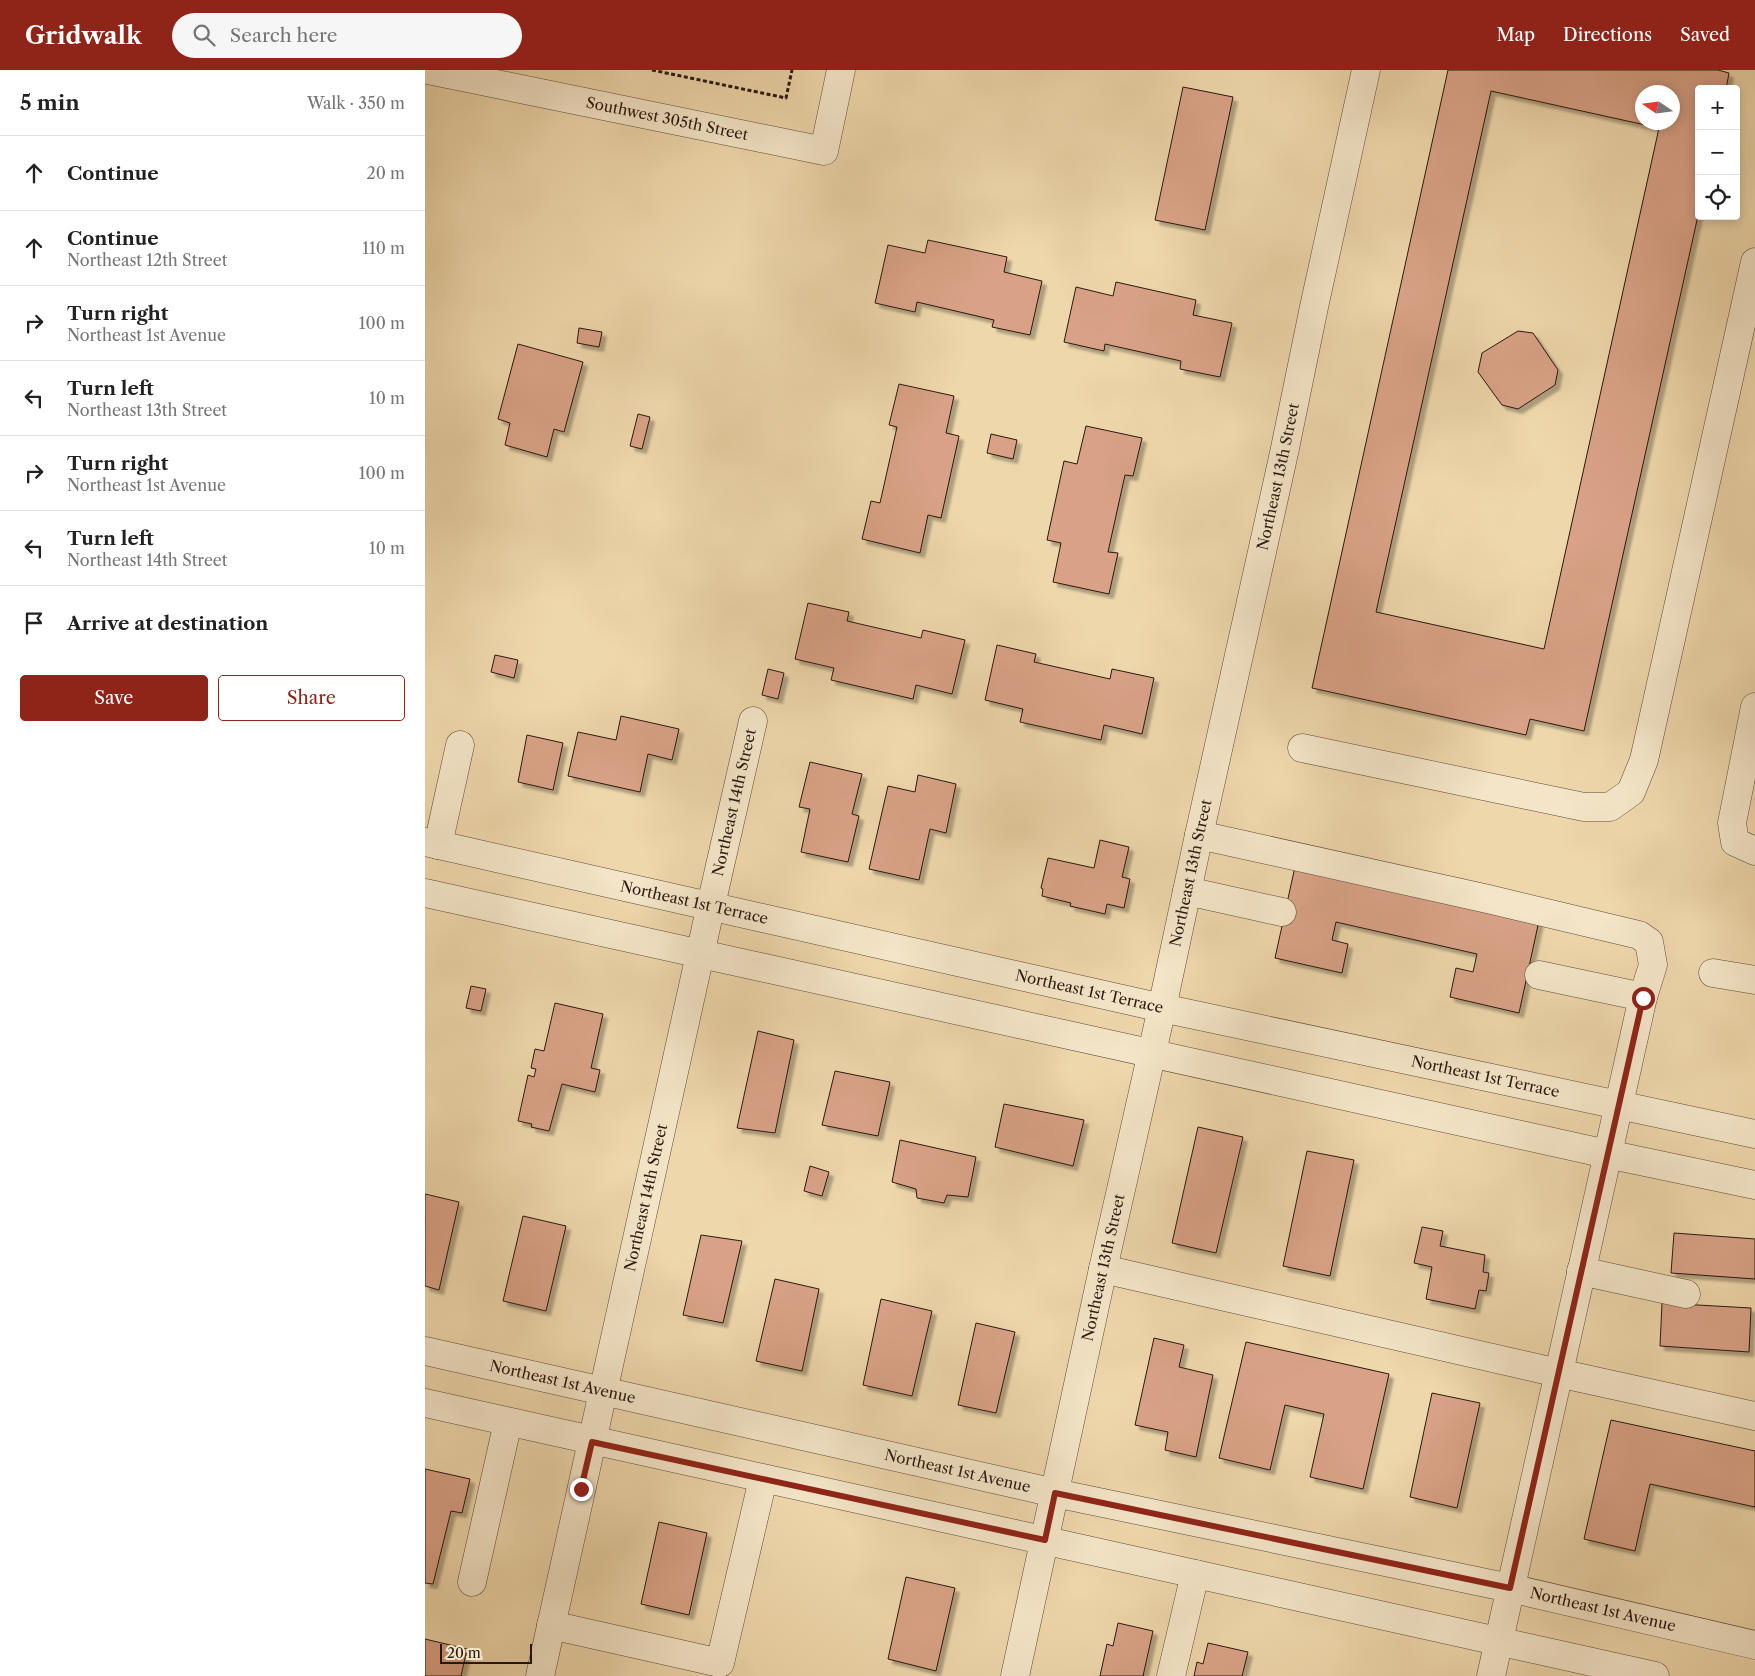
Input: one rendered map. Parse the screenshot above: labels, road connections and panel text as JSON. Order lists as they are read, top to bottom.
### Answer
{
  "streets": {
    "street": [
      "Southwest 305th Street",
      "Northeast 13th Street",
      "Northeast 14th Street",
      "Northeast 1st Terrace",
      "Northeast 1st Avenue"
    ]
  },
  "crossings": [
    ["Northeast 13th Street", "Northeast 1st Terrace"],
    ["Northeast 13th Street", "Northeast 1st Avenue"],
    ["Northeast 14th Street", "Northeast 1st Terrace"],
    ["Northeast 14th Street", "Northeast 1st Avenue"]
  ],
  "scale_bar": "20 m",
  "north": "left",
  "page": {
    "header": "Gridwalk",
    "search": "Search here",
    "nav": ["Map", "Directions", "Saved"],
    "heading": ["5 min", "Walk · 350 m"],
    "map_buttons": ["+", "−"],
    "list": [
      ["Continue", "20 m"],
      ["Continue", "Northeast 12th Street", "110 m"],
      ["Turn right", "Northeast 1st Avenue", "100 m"],
      ["Turn left", "Northeast 13th Street", "10 m"],
      ["Turn right", "Northeast 1st Avenue", "100 m"],
      ["Turn left", "Northeast 14th Street", "10 m"],
      "Arrive at destination"
    ],
    "buttons": ["Save", "Share"],
    "scale": "20 m"
  }
}
